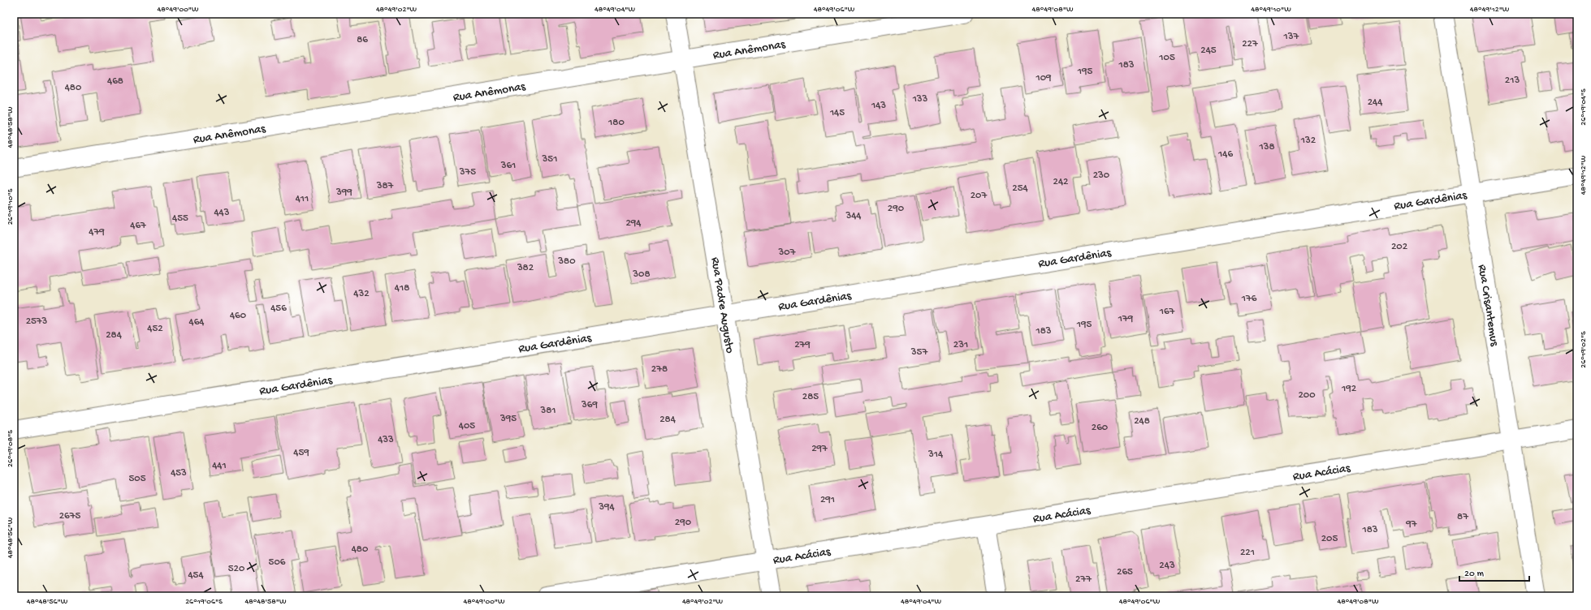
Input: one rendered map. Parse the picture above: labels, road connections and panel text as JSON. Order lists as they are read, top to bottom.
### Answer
{
  "streets": {
    "street": [
      "Rua Anêmonas",
      "Rua Gardênias",
      "Rua Padre Augusto",
      "Rua Crisantemus",
      "Rua Acácias"
    ]
  },
  "crossings": [
    ["Rua Anêmonas", "Rua Padre Augusto"],
    ["Rua Gardênias", "Rua Padre Augusto"],
    ["Rua Gardênias", "Rua Crisantemus"],
    ["Rua Padre Augusto", "Rua Acácias"],
    ["Rua Crisantemus", "Rua Acácias"]
  ],
  "house_numbers": [
    "137",
    "86",
    "227",
    "245",
    "105",
    "183",
    "195",
    "109",
    "213",
    "468",
    "480",
    "133",
    "244",
    "143",
    "145",
    "180",
    "132",
    "138",
    "146",
    "351",
    "361",
    "375",
    "230",
    "242",
    "387",
    "254",
    "399",
    "207",
    "411",
    "290",
    "443",
    "344",
    "455",
    "294",
    "467",
    "479",
    "202",
    "307",
    "380",
    "382",
    "308",
    "418",
    "432",
    "176",
    "456",
    "167",
    "460",
    "179",
    "2573",
    "464",
    "195",
    "452",
    "183",
    "284",
    "279",
    "231",
    "357",
    "278",
    "192",
    "200",
    "285",
    "369",
    "381",
    "395",
    "284",
    "248",
    "405",
    "260",
    "433",
    "297",
    "459",
    "314",
    "441",
    "453",
    "505",
    "291",
    "394",
    "2675",
    "87",
    "290",
    "97",
    "183",
    "205",
    "480",
    "221",
    "506",
    "243",
    "520",
    "265",
    "454",
    "277"
  ],
  "scale_bar": "20 m",
  "coordinates": [
    "48°49'00\"W",
    "48°49'02\"W",
    "48°49'04\"W",
    "48°49'06\"W",
    "48°49'08\"W",
    "48°49'10\"W",
    "48°49'12\"W",
    "26°19'04\"S",
    "48°48'58\"W",
    "26°19'10\"S",
    "26°19'02\"S",
    "26°19'08\"S",
    "48°48'56\"W",
    "26°19'06\"S"
  ]
}
